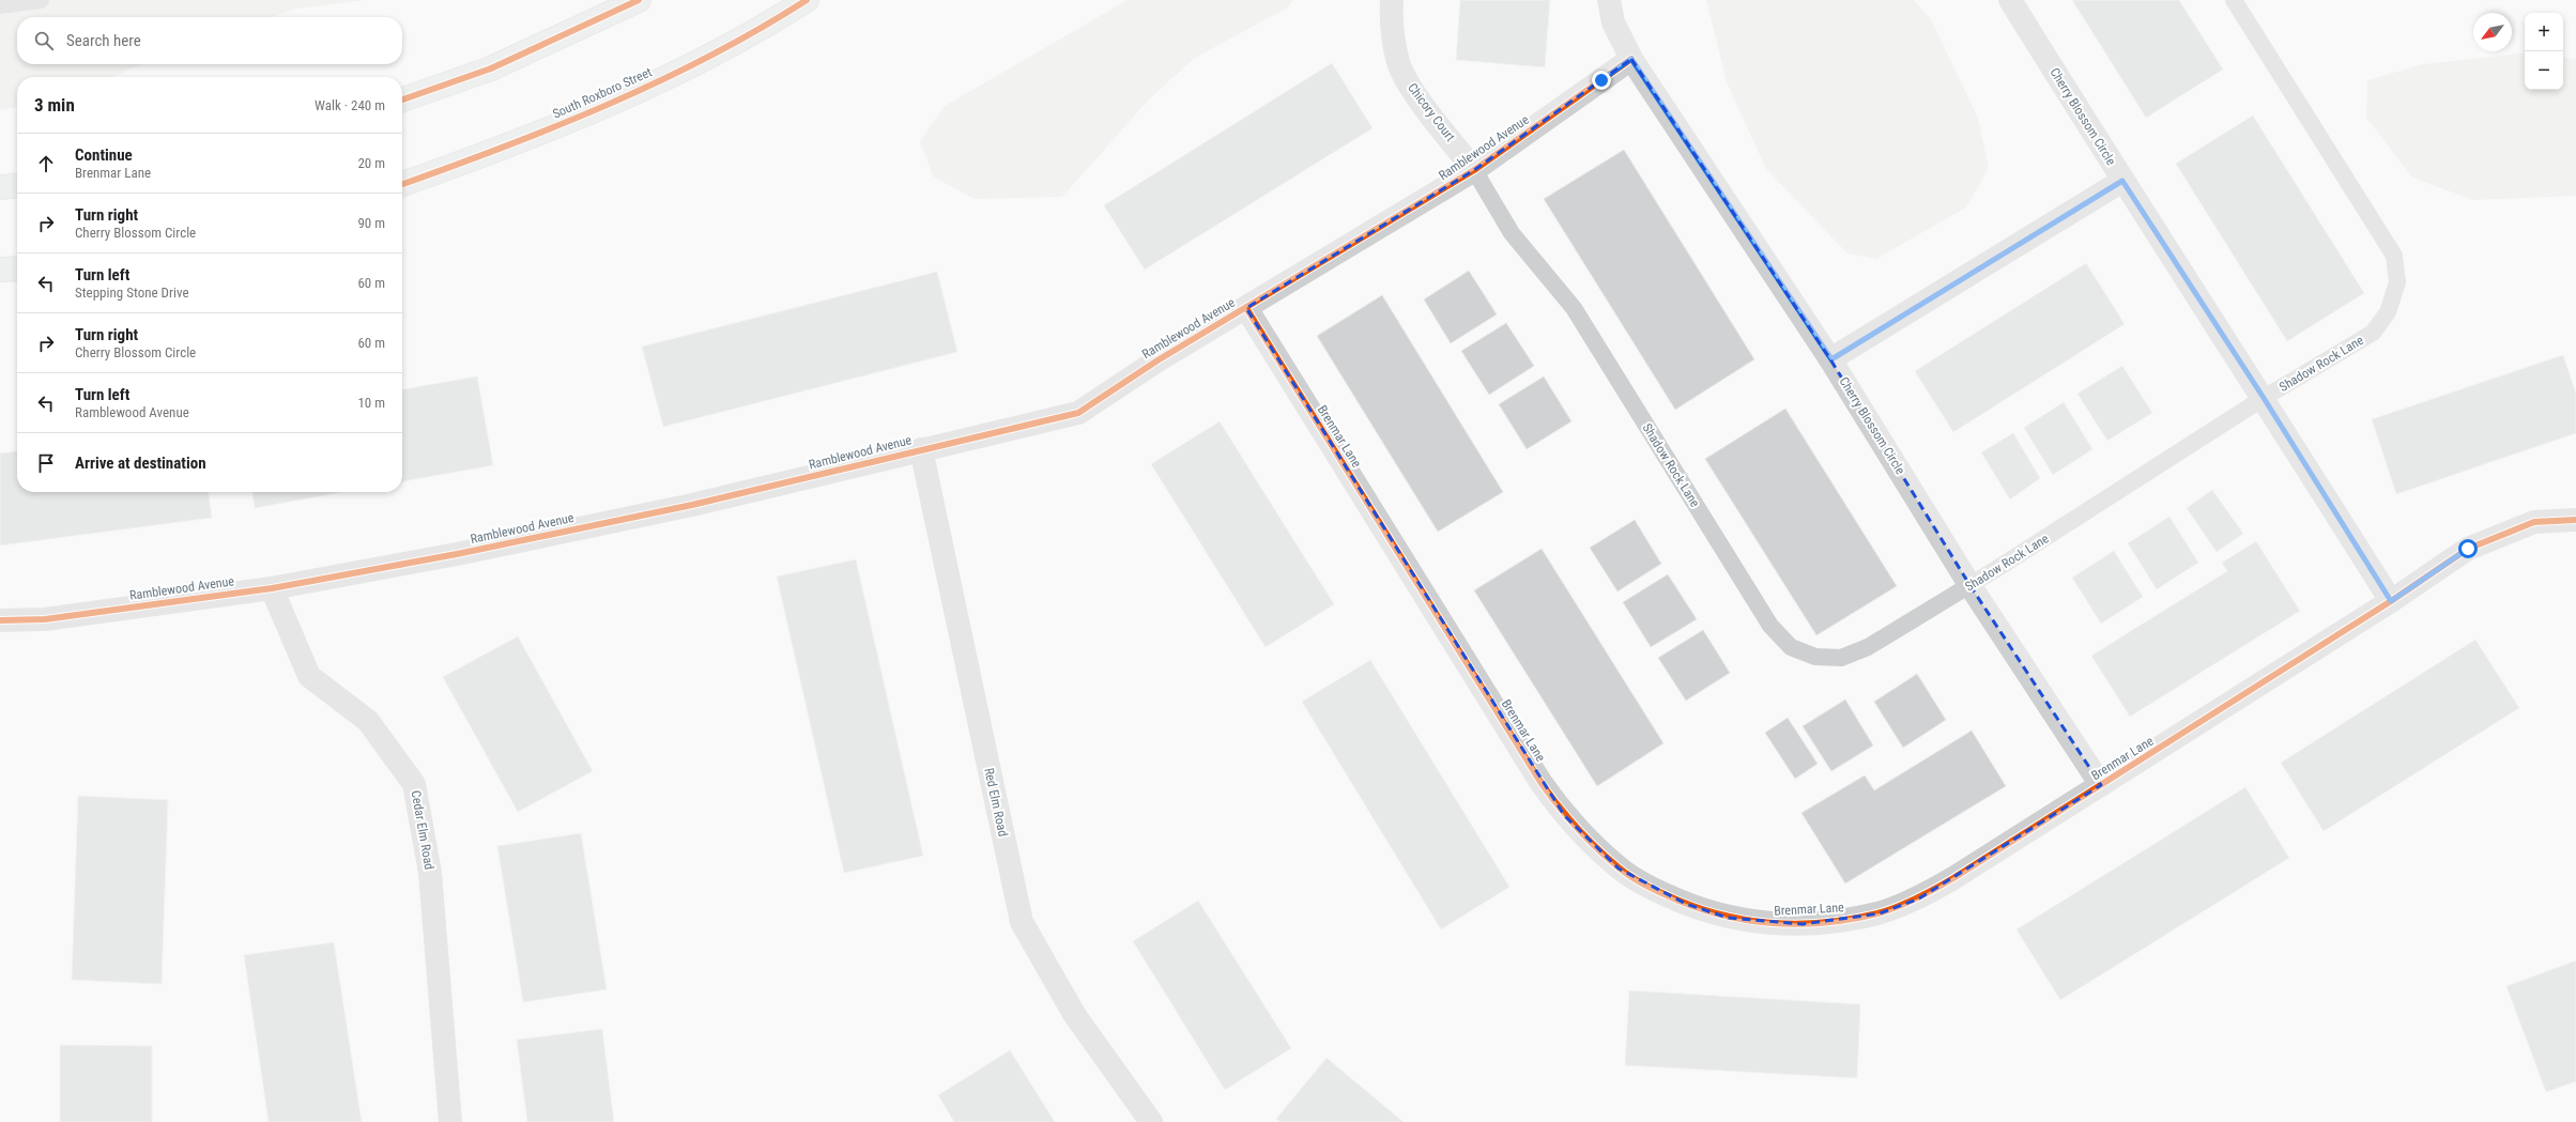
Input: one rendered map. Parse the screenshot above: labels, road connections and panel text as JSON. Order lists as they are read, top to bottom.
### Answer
{
  "streets": {
    "street": [
      "South Roxboro Street",
      "Chicory Court",
      "Cherry Blossom Circle",
      "Ramblewood Avenue",
      "Brenmar Lane",
      "Red Elm Road",
      "Cedar Elm Road"
    ],
    "lane": ["Shadow Rock Lane"]
  },
  "crossings": [
    ["Chicory Court", "Ramblewood Avenue"],
    ["Chicory Court", "Shadow Rock Lane"],
    ["Cherry Blossom Circle", "Ramblewood Avenue"],
    ["Cherry Blossom Circle", "Shadow Rock Lane"],
    ["Cherry Blossom Circle", "Brenmar Lane"],
    ["Ramblewood Avenue", "Shadow Rock Lane"],
    ["Ramblewood Avenue", "Brenmar Lane"],
    ["Ramblewood Avenue", "Red Elm Road"],
    ["Ramblewood Avenue", "Cedar Elm Road"]
  ],
  "north": "bottom left",
  "page": {
    "map_buttons": ["+", "−"],
    "search": "Search here",
    "heading": ["3 min", "Walk · 240 m"],
    "list": [
      ["Continue", "Brenmar Lane", "20 m"],
      ["Turn right", "Cherry Blossom Circle", "90 m"],
      ["Turn left", "Stepping Stone Drive", "60 m"],
      ["Turn right", "Cherry Blossom Circle", "60 m"],
      ["Turn left", "Ramblewood Avenue", "10 m"],
      "Arrive at destination"
    ]
  }
}
